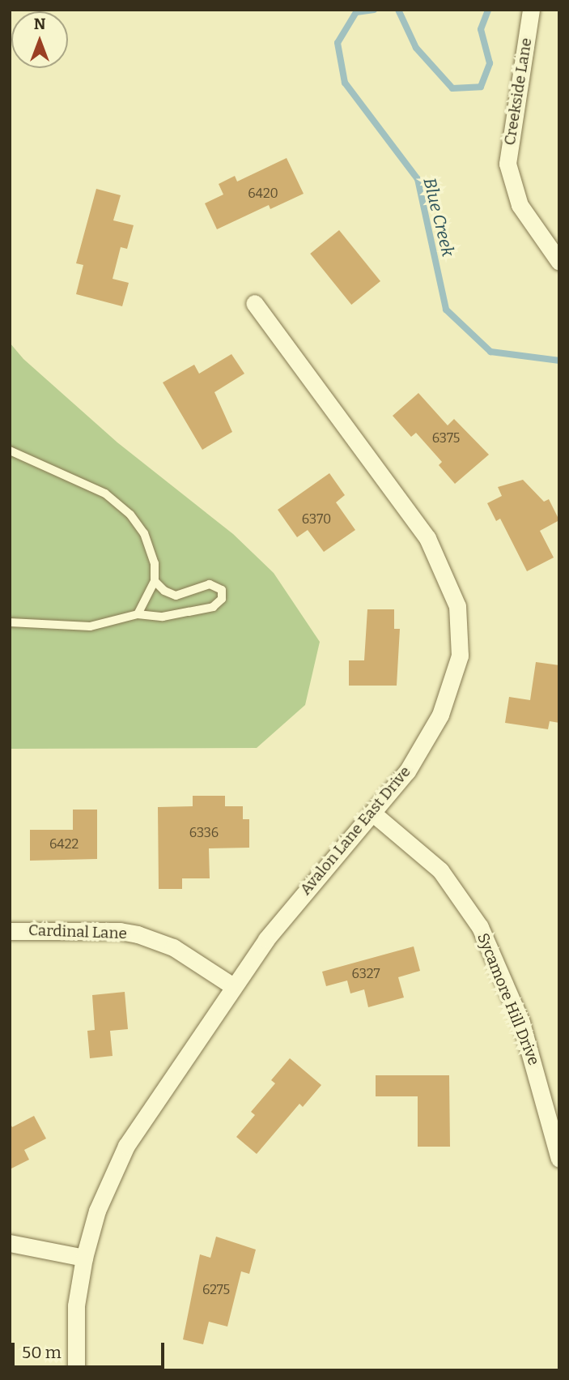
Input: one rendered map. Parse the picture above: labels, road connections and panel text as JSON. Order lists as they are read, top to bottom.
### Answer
{
  "streets": {
    "street": [
      "Creekside Lane",
      "Avalon Lane East Drive",
      "Cardinal Lane",
      "Sycamore Hill Drive"
    ]
  },
  "crossings": [
    ["Avalon Lane East Drive", "Cardinal Lane"],
    ["Avalon Lane East Drive", "Sycamore Hill Drive"]
  ],
  "water": ["Blue Creek"],
  "house_numbers": [
    "6420",
    "6375",
    "6370",
    "6336",
    "6422",
    "6327",
    "6275"
  ],
  "scale_bar": "50 m",
  "north": "top"
}
